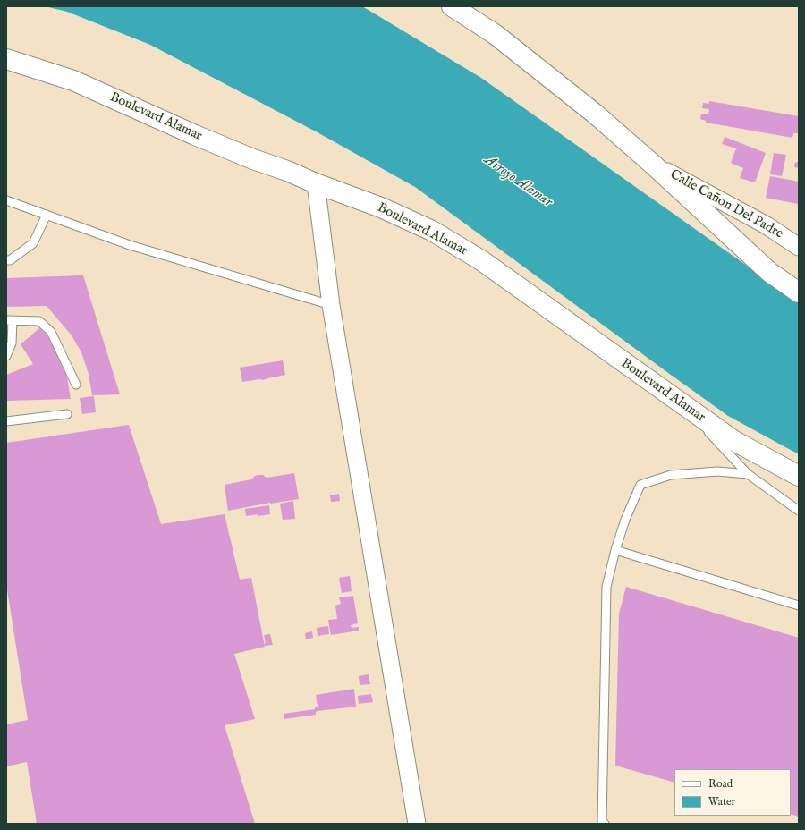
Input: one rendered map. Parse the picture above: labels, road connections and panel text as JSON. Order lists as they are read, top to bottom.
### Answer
{
  "streets": {
    "highway": ["Boulevard Alamar"],
    "street": ["Calle Cañon Del Padre"]
  },
  "water": ["Arroyo Alamar"],
  "legend": ["Road", "Water"]
}
